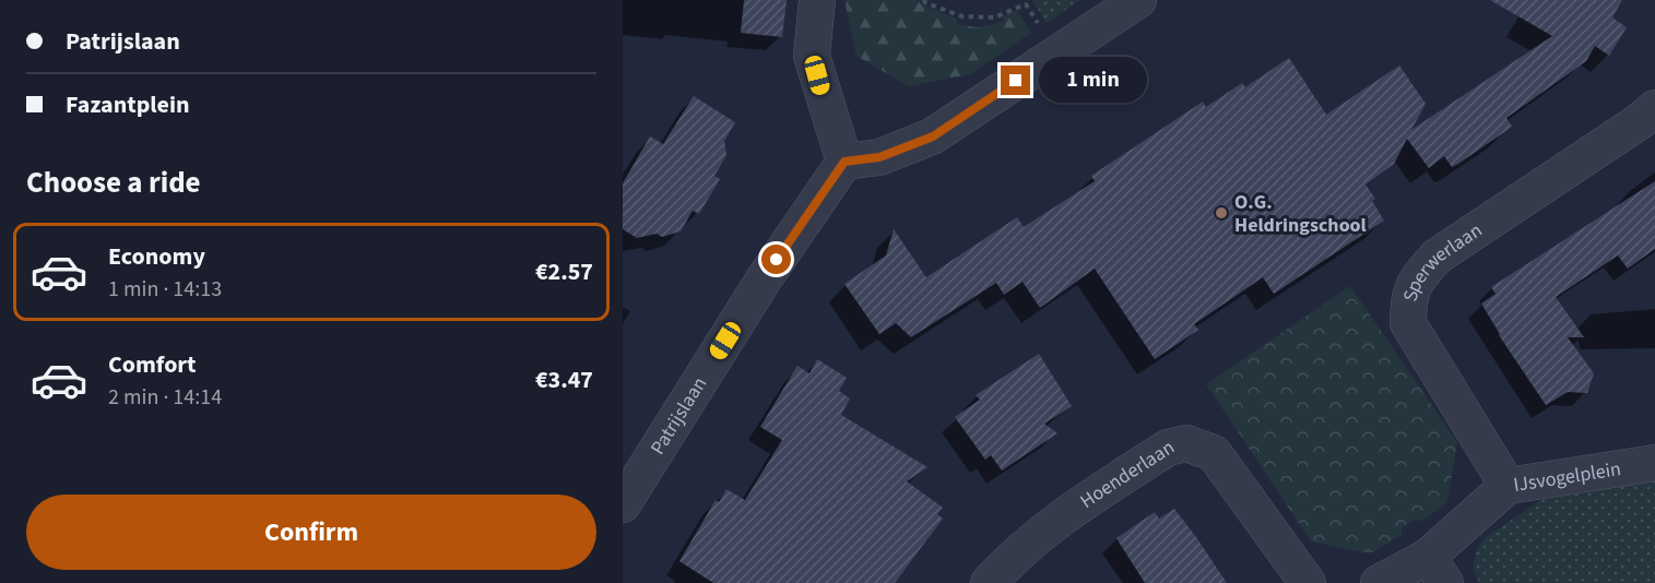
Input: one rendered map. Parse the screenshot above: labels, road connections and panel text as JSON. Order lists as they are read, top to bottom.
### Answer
{
  "streets": {
    "street": [
      "Sperwerlaan",
      "Patrijslaan",
      "Hoenderlaan",
      "IJsvogelplein"
    ]
  },
  "crossings": [
    ["Sperwerlaan", "IJsvogelplein"]
  ],
  "places": ["O.G. Heldringschool"],
  "page": {
    "banner": ["Patrijslaan", "Fazantplein"],
    "bubble": "1 min",
    "heading": "Choose a ride",
    "list": [
      {
        "name": "Economy",
        "note": "1 min · 14:13",
        "value": "€2.57"
      },
      {
        "name": "Comfort",
        "note": "2 min · 14:14",
        "value": "€3.47"
      }
    ],
    "buttons": "Confirm"
  }
}
